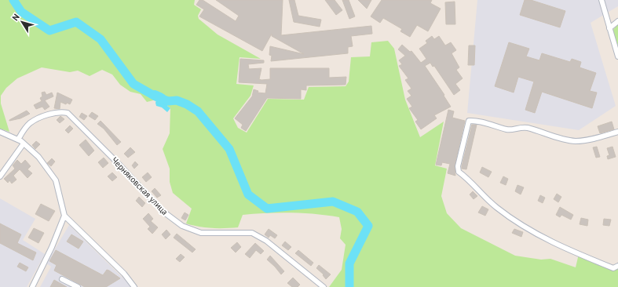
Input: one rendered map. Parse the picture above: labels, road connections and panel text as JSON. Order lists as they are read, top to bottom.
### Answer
{
  "streets": {
    "street": ["Черняковская улица"]
  },
  "north": "top left"
}
